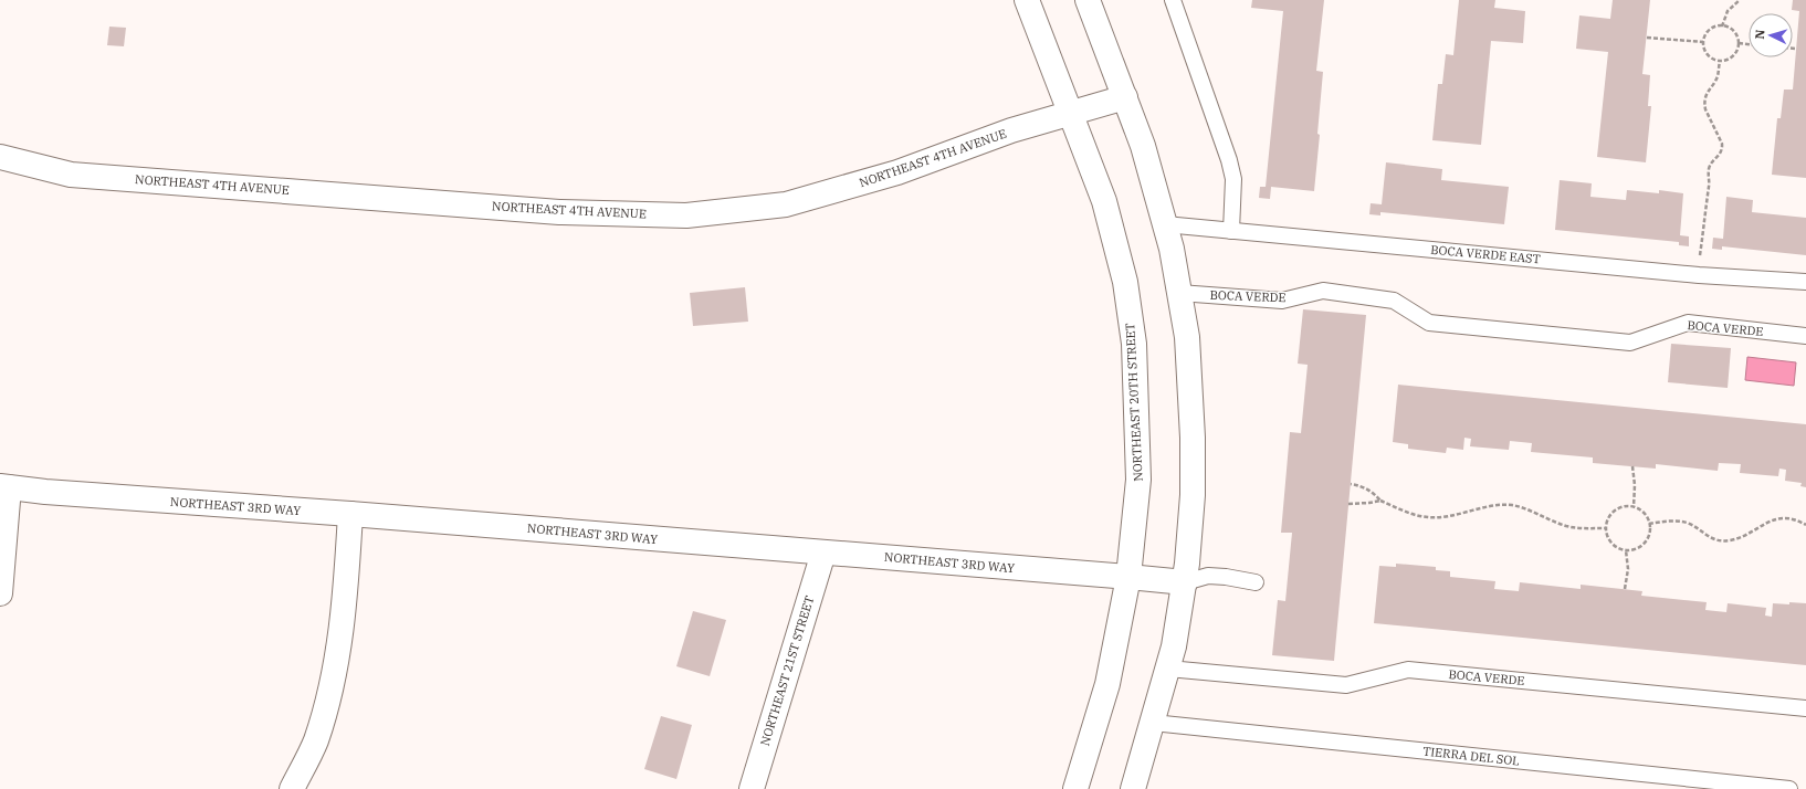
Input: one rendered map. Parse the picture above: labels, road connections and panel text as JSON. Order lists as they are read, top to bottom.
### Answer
{
  "streets": {
    "street": [
      "NORTHEAST 4TH AVENUE",
      "NORTHEAST 20TH STREET",
      "NORTHEAST 3RD WAY",
      "NORTHEAST 21ST STREET"
    ],
    "lane": ["BOCA VERDE EAST", "BOCA VERDE", "TIERRA DEL SOL"]
  },
  "crossings": [
    ["NORTHEAST 4TH AVENUE", "NORTHEAST 20TH STREET"],
    ["NORTHEAST 20TH STREET", "NORTHEAST 3RD WAY"],
    ["NORTHEAST 3RD WAY", "NORTHEAST 21ST STREET"]
  ],
  "north": "left"
}
